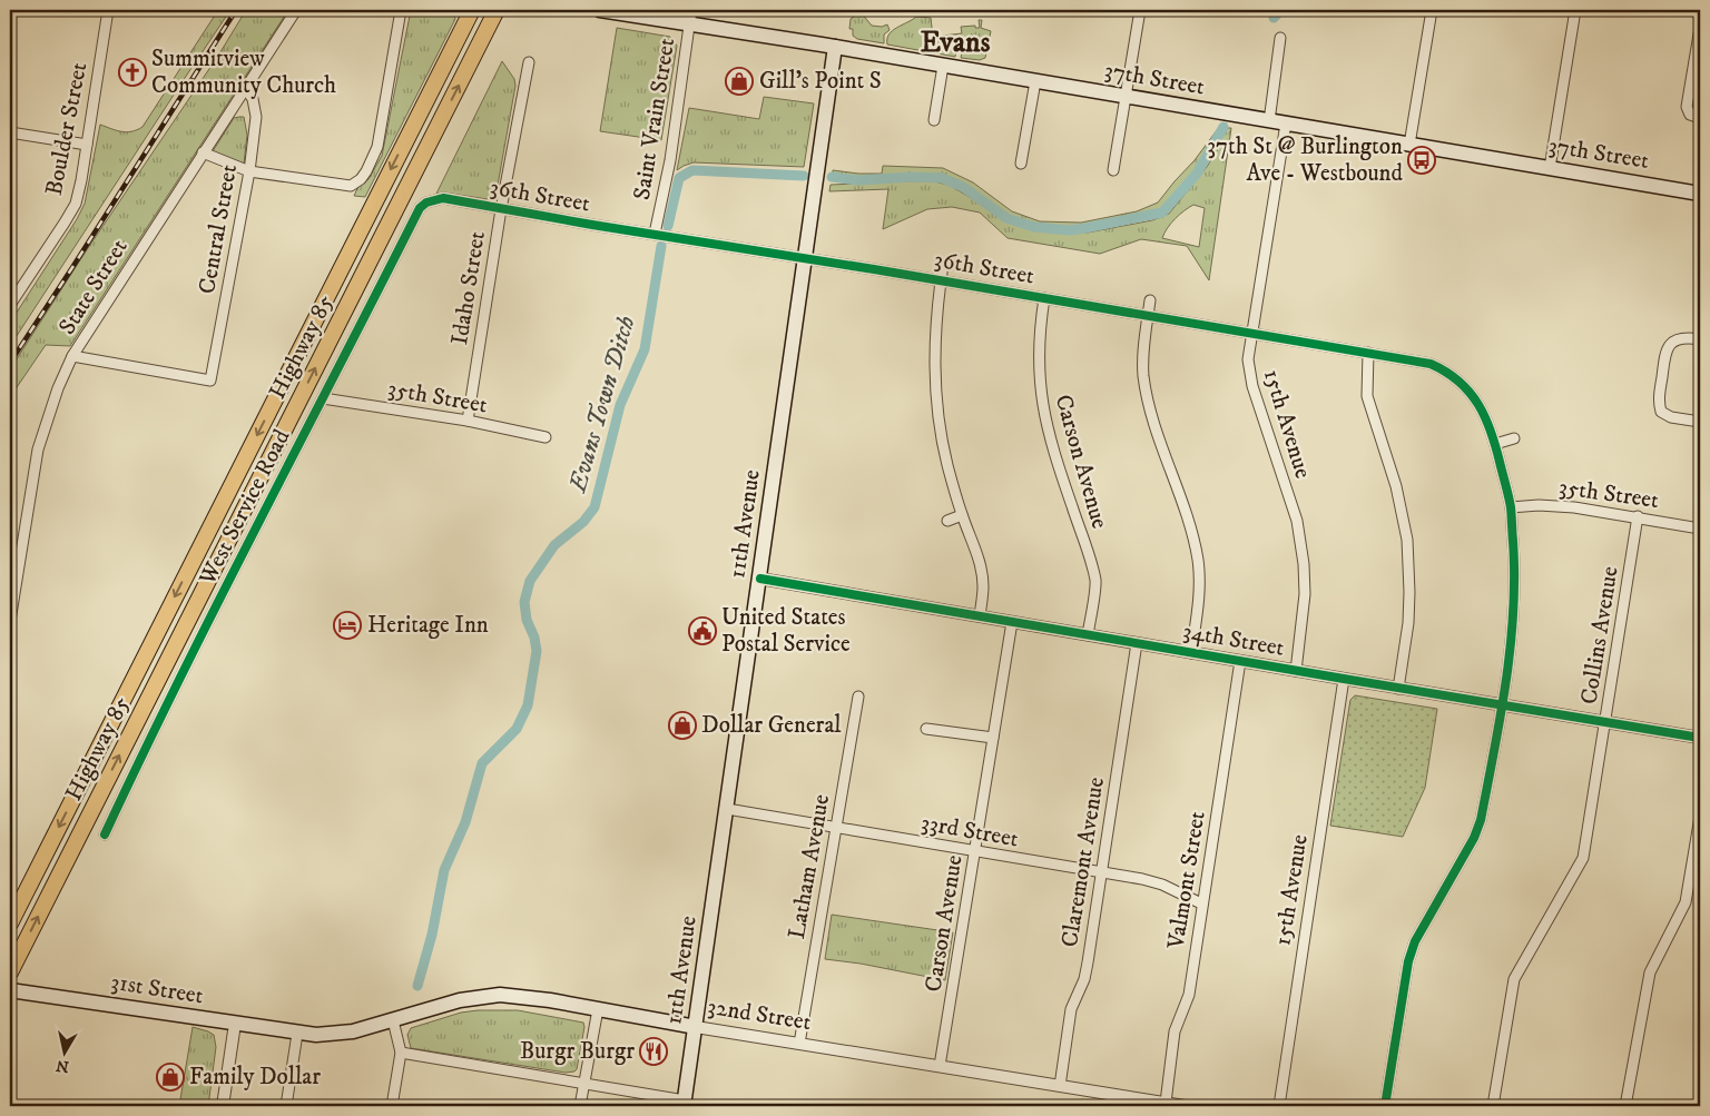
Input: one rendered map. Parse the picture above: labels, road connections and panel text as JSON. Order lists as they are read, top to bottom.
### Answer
{
  "streets": {
    "highway": ["Highway 85"],
    "main road": [
      "37th Street",
      "11th Avenue",
      "31st Street",
      "32nd Street"
    ],
    "street": [
      "Saint Vrain Street",
      "Boulder Street",
      "36th Street",
      "Central Street",
      "State Street",
      "Idaho Street",
      "35th Street",
      "15th Avenue",
      "Carson Avenue",
      "West Service Road",
      "Collins Avenue",
      "34th Street",
      "33rd Street",
      "Claremont Avenue",
      "Latham Avenue",
      "Valmont Street"
    ]
  },
  "crossings": [
    ["37th Street", "Saint Vrain Street"],
    ["37th Street", "15th Avenue"],
    ["37th Street", "11th Avenue"],
    ["Saint Vrain Street", "36th Street"],
    ["36th Street", "Idaho Street"],
    ["36th Street", "35th Street"],
    ["36th Street", "15th Avenue"],
    ["36th Street", "Carson Avenue"],
    ["36th Street", "West Service Road"],
    ["36th Street", "11th Avenue"],
    ["36th Street", "34th Street"],
    ["Central Street", "State Street"],
    ["Idaho Street", "35th Street"],
    ["35th Street", "West Service Road"],
    ["35th Street", "Collins Avenue"],
    ["15th Avenue", "34th Street"],
    ["Carson Avenue", "34th Street"],
    ["Carson Avenue", "33rd Street"],
    ["Carson Avenue", "32nd Street"],
    ["11th Avenue", "34th Street"],
    ["11th Avenue", "33rd Street"],
    ["11th Avenue", "32nd Street"],
    ["Collins Avenue", "34th Street"],
    ["34th Street", "Claremont Avenue"],
    ["34th Street", "Valmont Street"],
    ["33rd Street", "Claremont Avenue"],
    ["33rd Street", "Latham Avenue"],
    ["33rd Street", "Valmont Street"],
    ["Claremont Avenue", "32nd Street"],
    ["Latham Avenue", "32nd Street"],
    ["Valmont Street", "32nd Street"],
    ["31st Street", "32nd Street"]
  ],
  "districts": ["Evans"],
  "water": ["Evans Town Ditch"],
  "places": {
    "church": ["Summitview Community Church"],
    "shop": ["Gill's Point S", "Dollar General", "Family Dollar"],
    "bus stop": ["37th St @ Burlington Ave - Westbound"],
    "hotel": ["Heritage Inn"],
    "public building": ["United States Postal Service"],
    "restaurant": ["Burgr Burgr"]
  },
  "north": "bottom"
}
